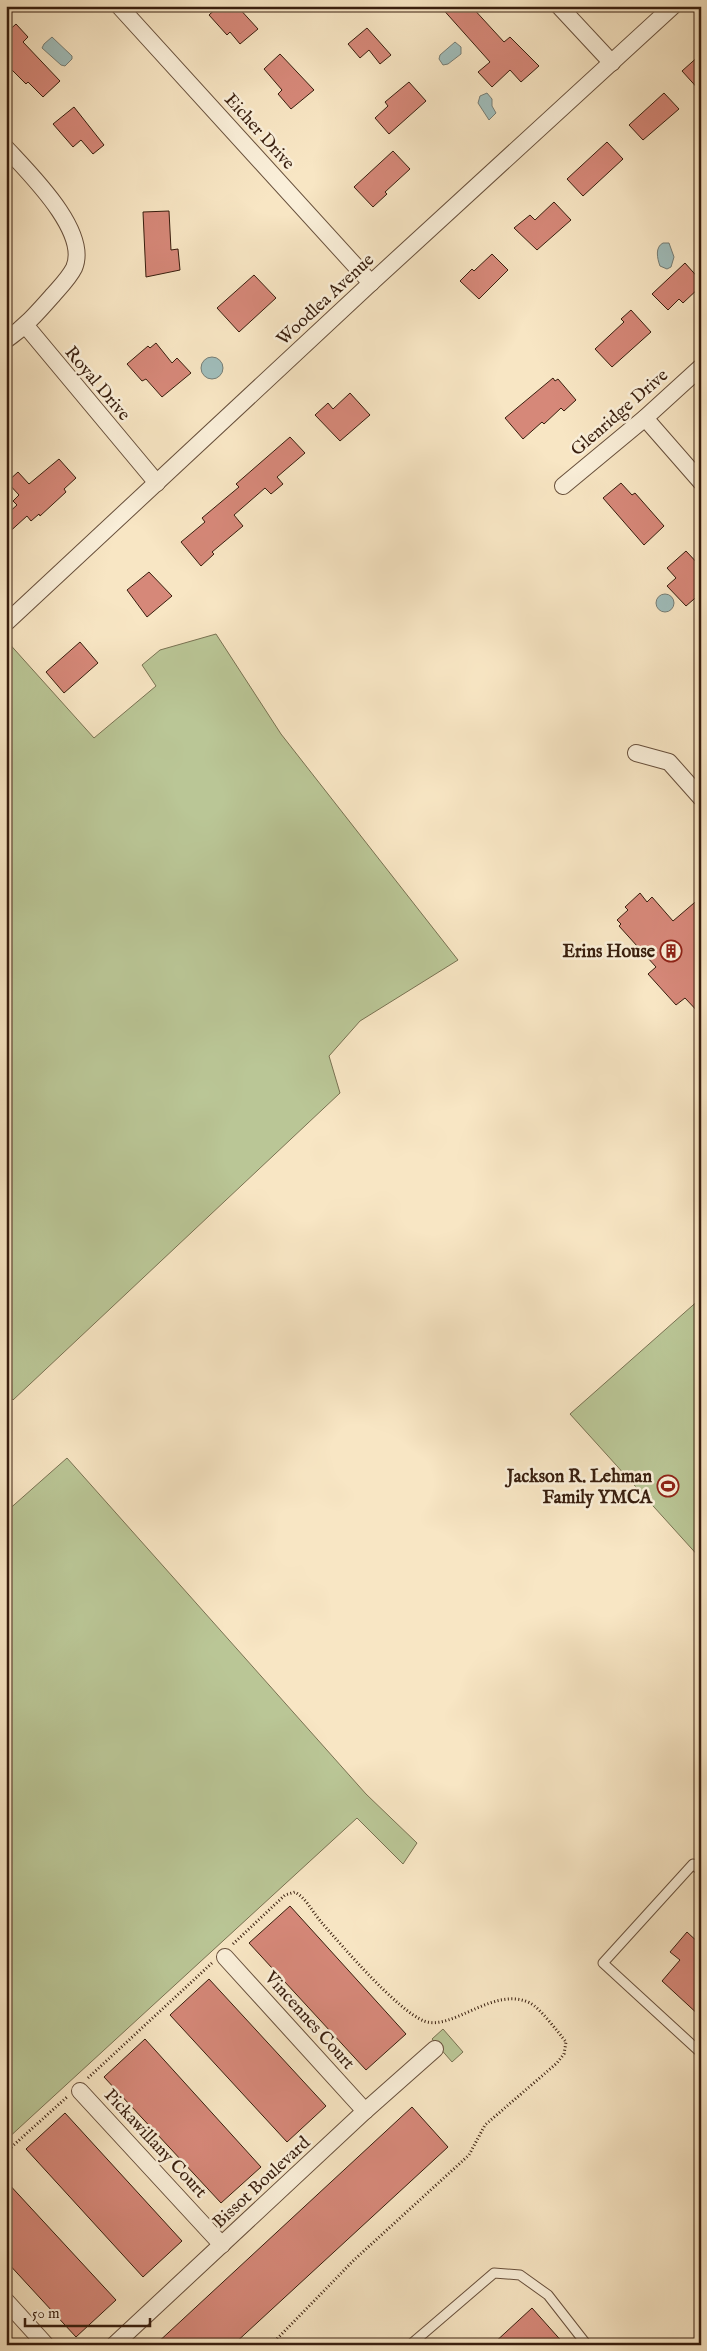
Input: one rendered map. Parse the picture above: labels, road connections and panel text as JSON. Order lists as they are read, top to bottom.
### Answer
{
  "streets": {
    "street": [
      "Eicher Drive",
      "Woodlea Avenue",
      "Royal Drive",
      "Glenridge Drive",
      "Vincennes Court",
      "Pickawillany Court",
      "Bissot Boulevard"
    ]
  },
  "crossings": [
    ["Eicher Drive", "Woodlea Avenue"],
    ["Woodlea Avenue", "Royal Drive"],
    ["Vincennes Court", "Bissot Boulevard"],
    ["Pickawillany Court", "Bissot Boulevard"]
  ],
  "places": {
    "building": ["Erins House"],
    "sports": ["Jackson R. Lehman Family YMCA"]
  },
  "scale_bar": "50 m"
}
